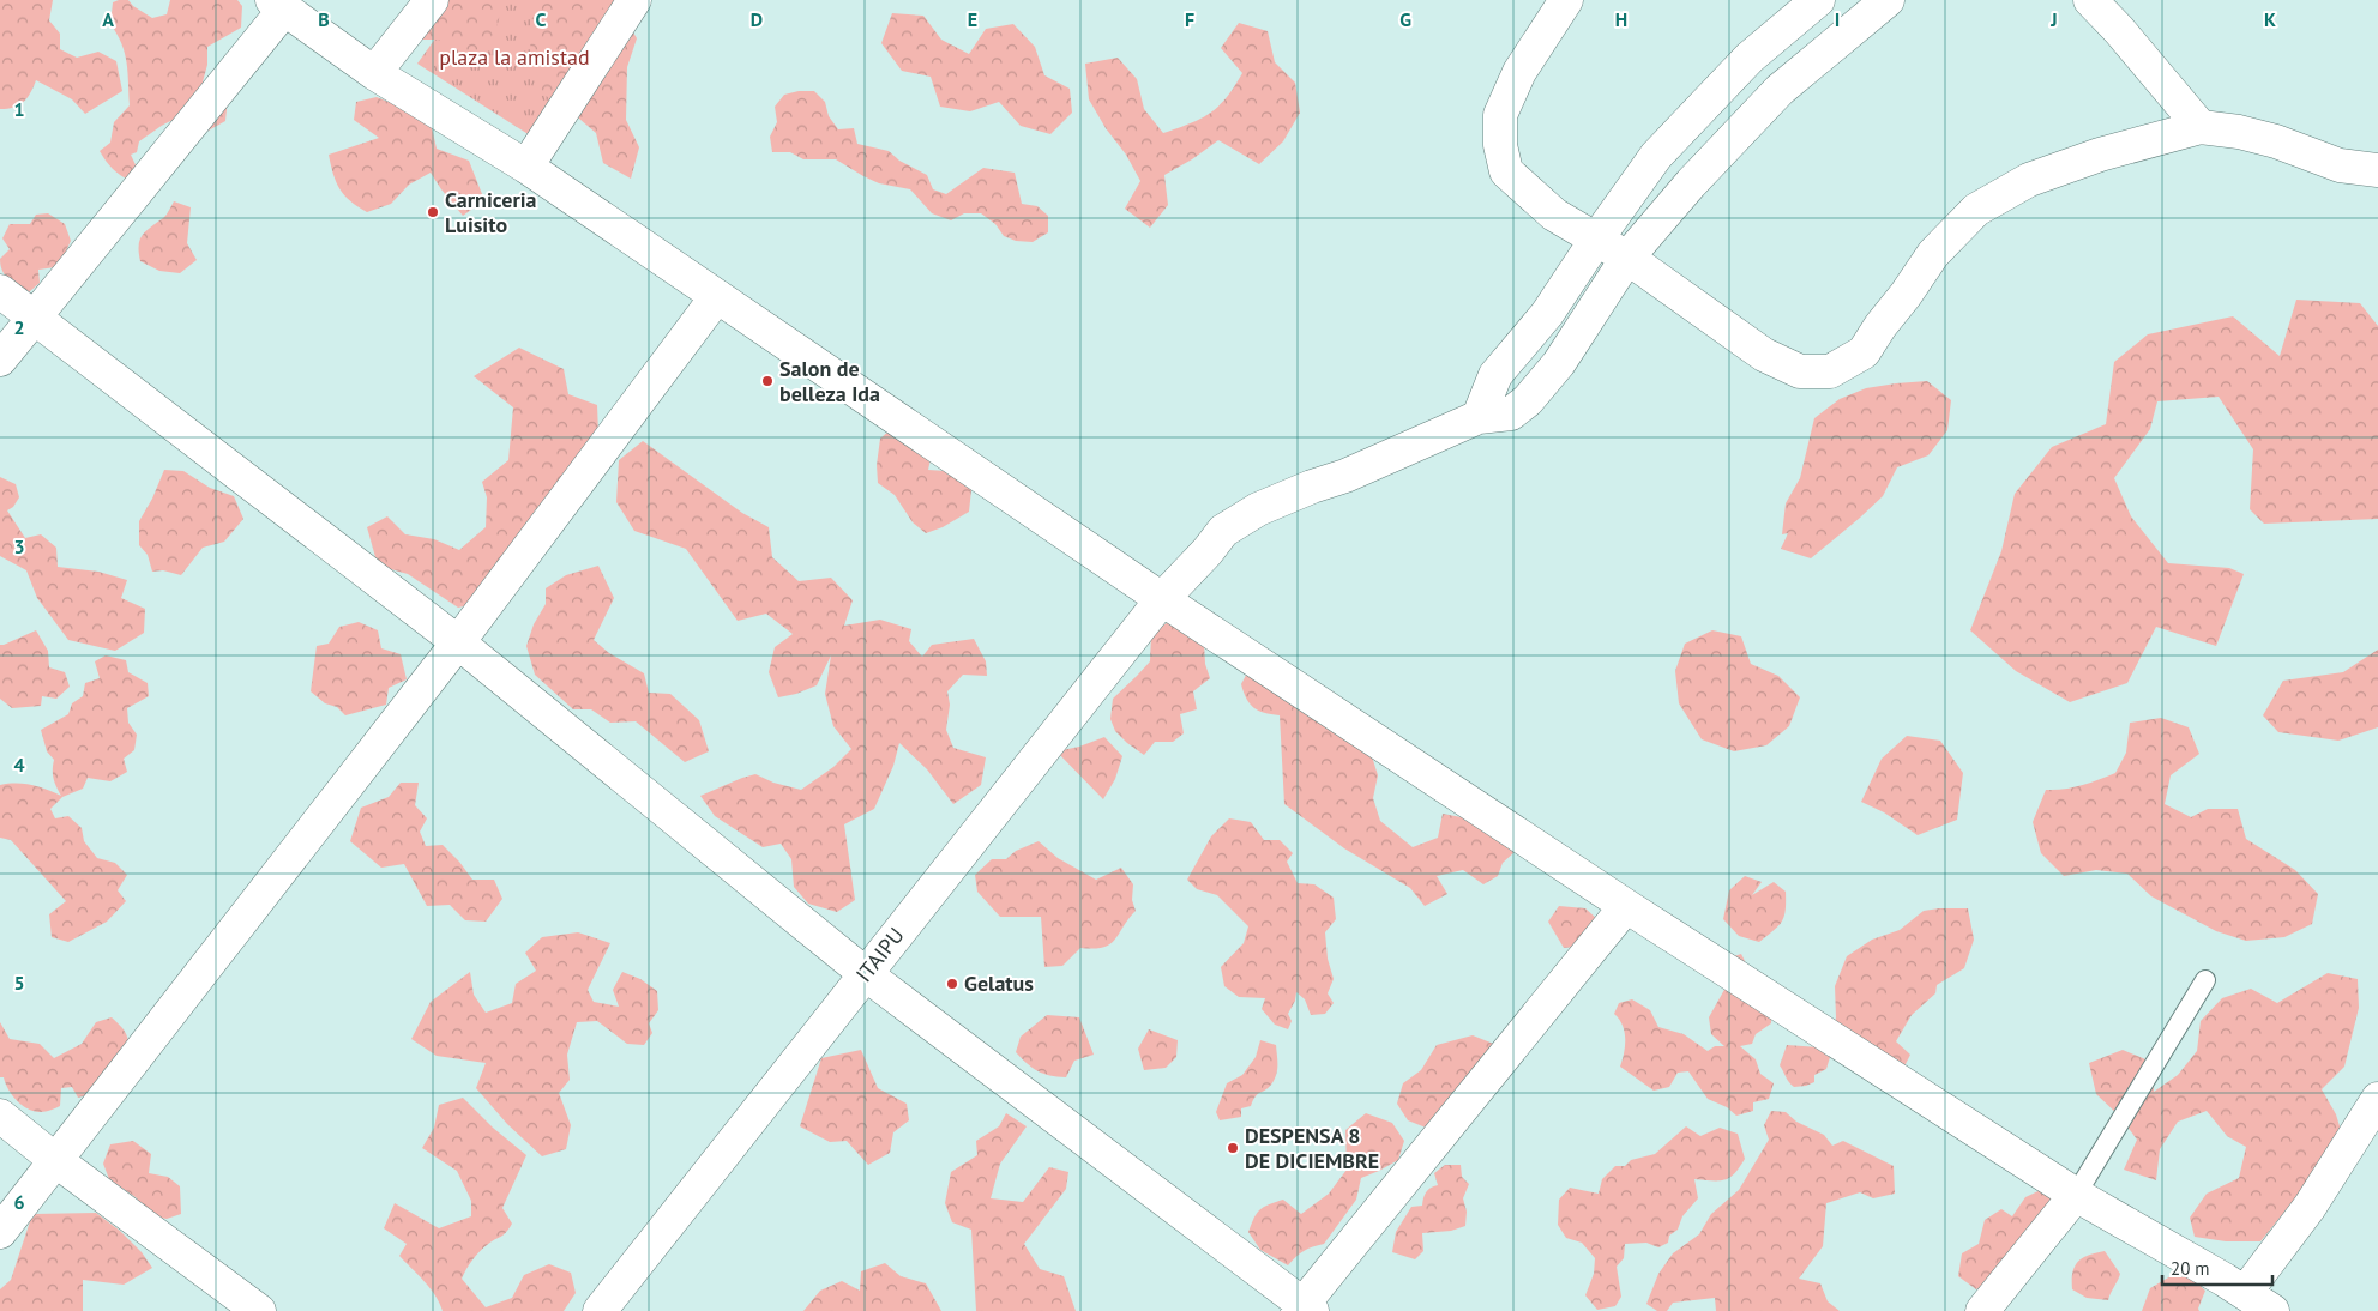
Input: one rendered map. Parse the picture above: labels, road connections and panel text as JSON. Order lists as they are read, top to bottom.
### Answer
{
  "streets": {
    "street": ["ITAIPU"]
  },
  "parks": ["plaza la amistad"],
  "places": [
    "Carniceria Luisito",
    "Salon de belleza Ida",
    "Gelatus",
    "DESPENSA 8 DE DICIEMBRE"
  ],
  "scale_bar": "20 m",
  "grid": {
    "columns": [
      "A",
      "B",
      "C",
      "D",
      "E",
      "F",
      "G",
      "H",
      "I",
      "J",
      "K"
    ],
    "rows": [
      "1",
      "2",
      "3",
      "4",
      "5",
      "6"
    ]
  }
}
